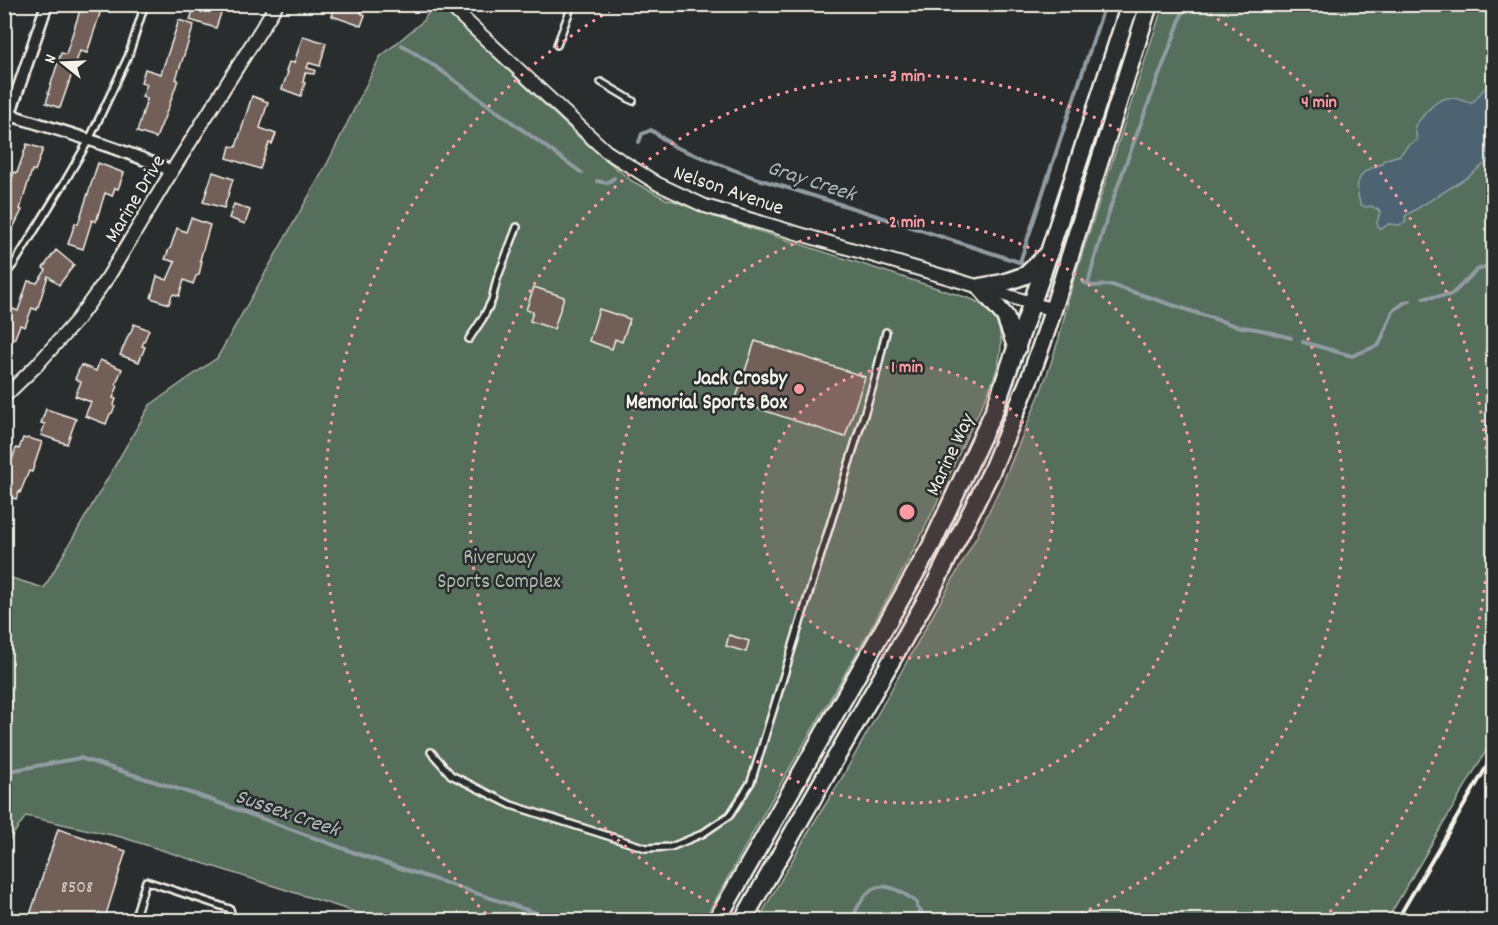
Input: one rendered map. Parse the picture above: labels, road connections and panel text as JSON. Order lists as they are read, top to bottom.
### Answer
{
  "streets": {
    "main road": ["Marine Way"],
    "street": ["Nelson Avenue", "Marine Drive"]
  },
  "crossings": [
    ["Nelson Avenue", "Marine Way"]
  ],
  "water": ["Gray Creek", "Sussex Creek"],
  "parks": ["Riverway Sports Complex"],
  "places": ["Jack Crosby Memorial Sports Box"],
  "house_numbers": ["8508"],
  "north": "left",
  "rings": [
    "3 min",
    "4 min",
    "2 min",
    "1 min"
  ]
}
